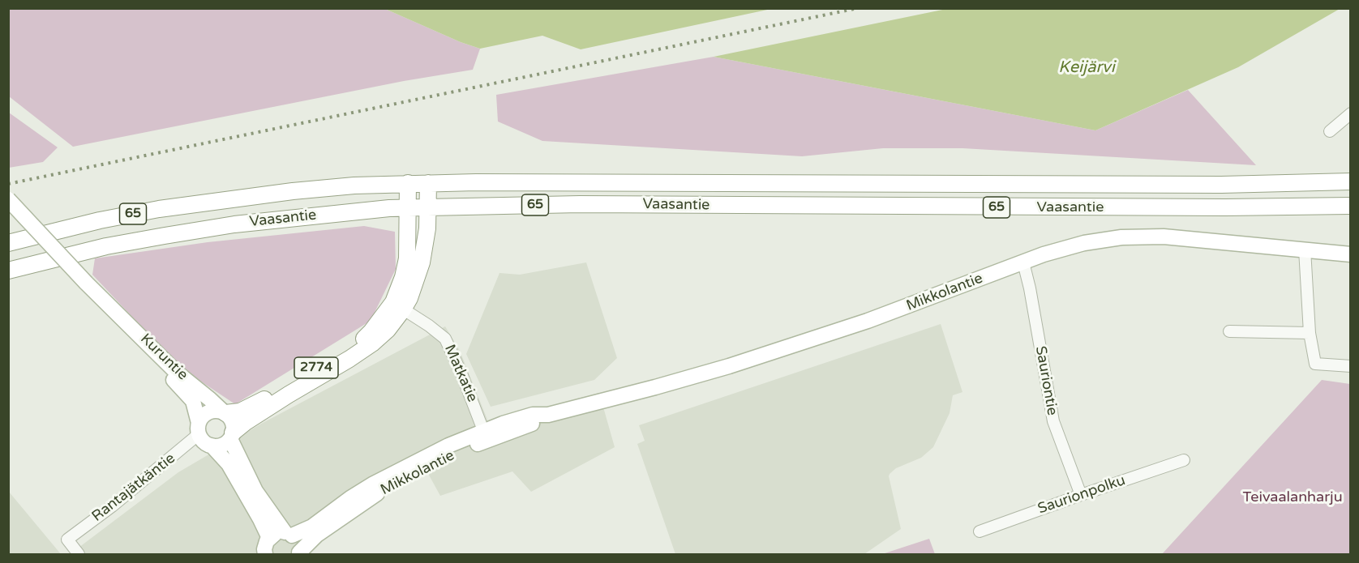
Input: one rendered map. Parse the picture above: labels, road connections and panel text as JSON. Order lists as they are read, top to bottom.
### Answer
{
  "streets": {
    "highway": ["65", "Vaasantie", "2774"],
    "main road": ["Mikkolantie", "Kuruntie"],
    "street": [
      "Matkatie",
      "Sauriontie",
      "Rantajätkäntie",
      "Saurionpolku"
    ]
  },
  "crossings": [
    ["Vaasantie", "2774"],
    ["Mikkolantie", "Matkatie"],
    ["Mikkolantie", "Sauriontie"],
    ["Kuruntie", "2774"],
    ["Kuruntie", "Rantajätkäntie"],
    ["2774", "Matkatie"],
    ["2774", "Rantajätkäntie"],
    ["Sauriontie", "Saurionpolku"]
  ],
  "water": ["Keijärvi"],
  "parks": ["Teivaalanharju"]
}
